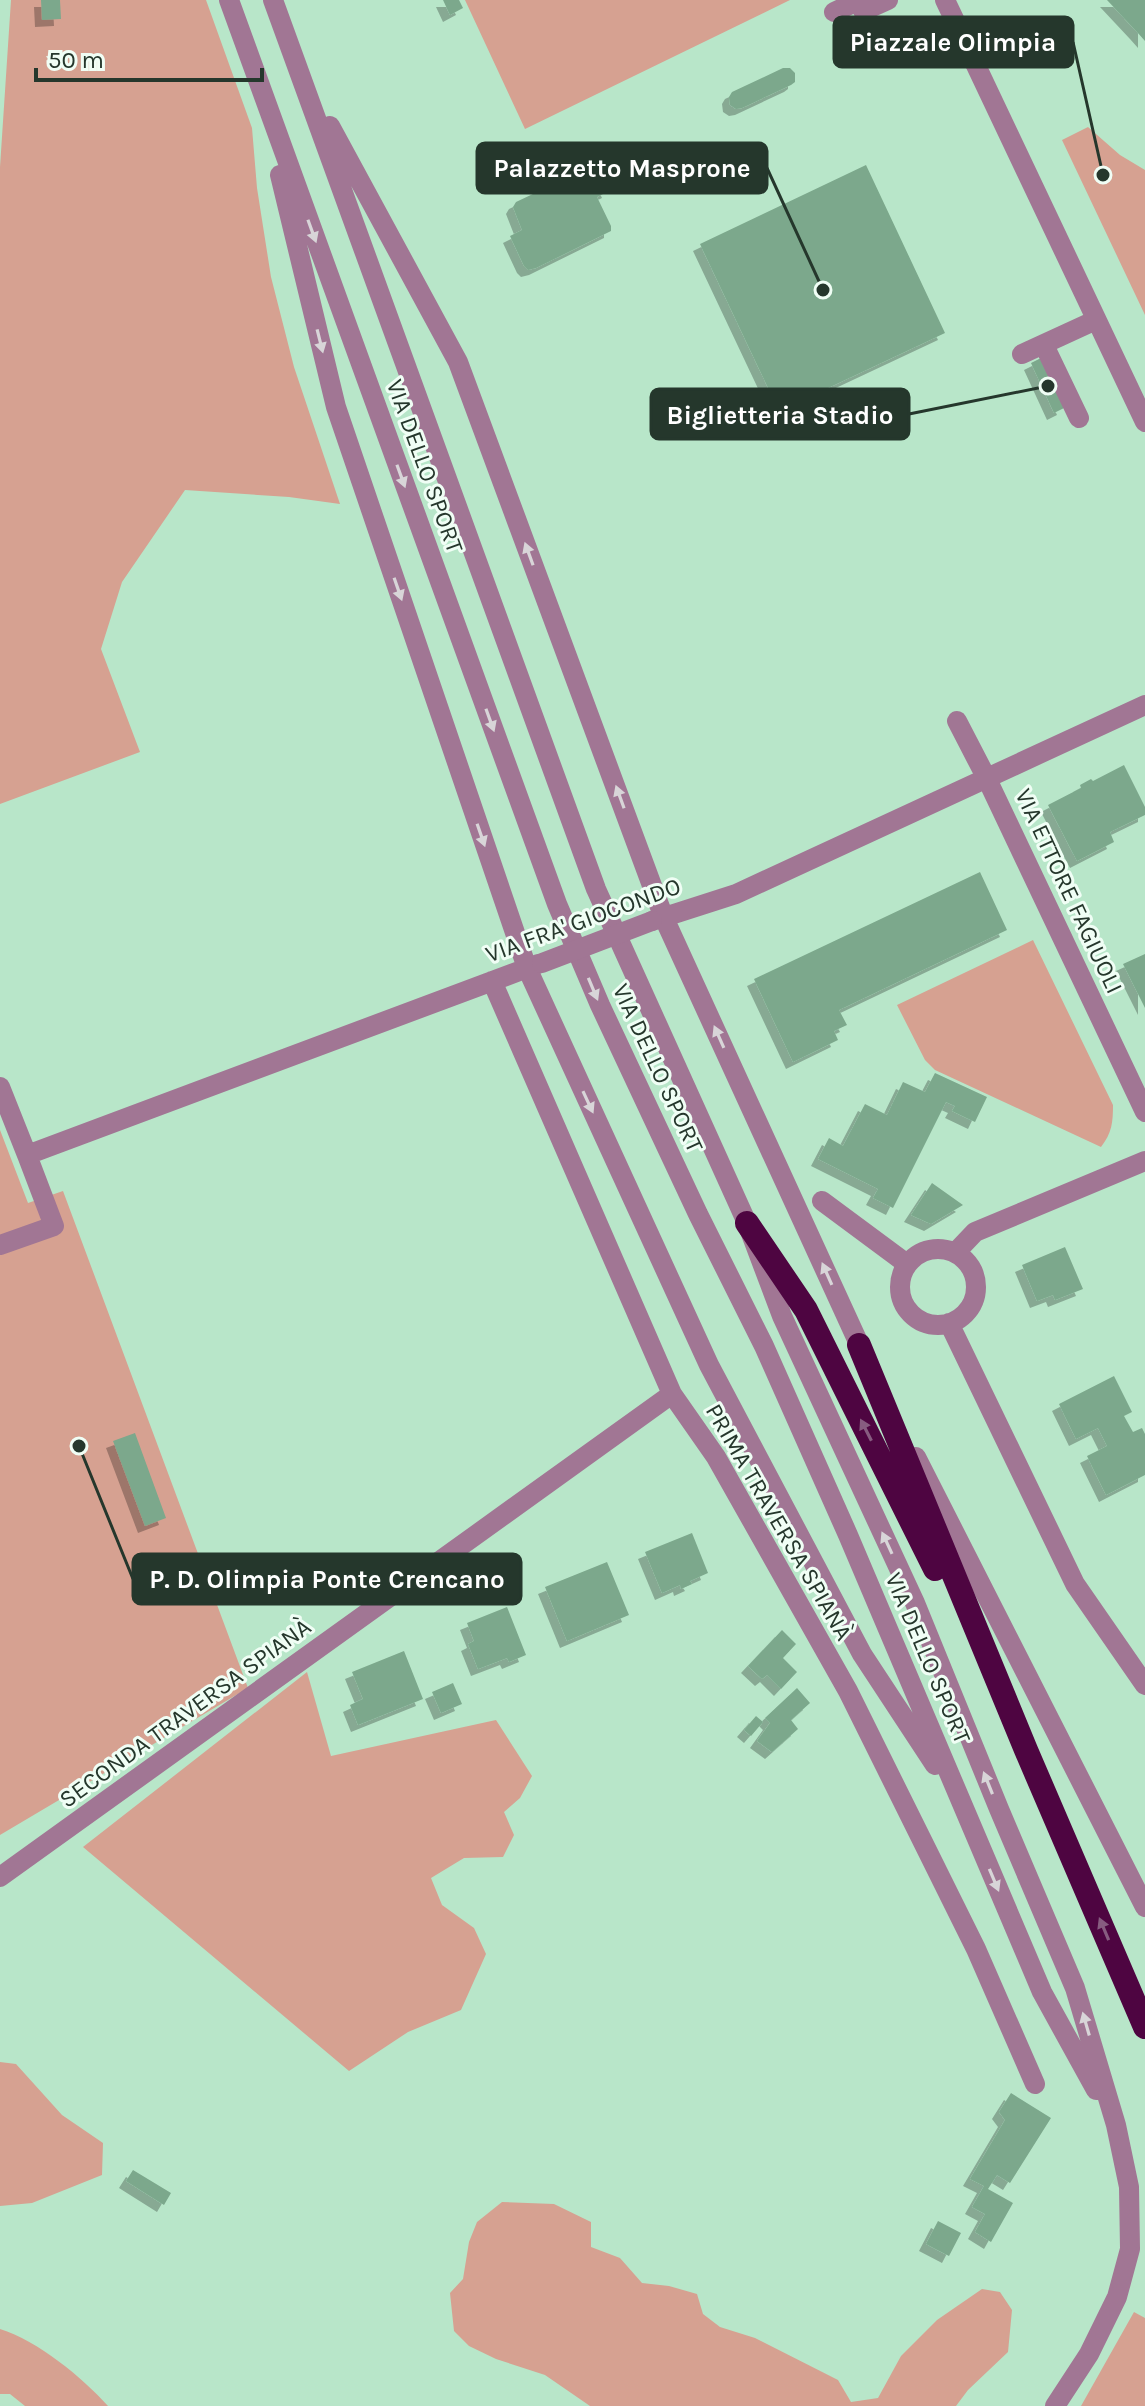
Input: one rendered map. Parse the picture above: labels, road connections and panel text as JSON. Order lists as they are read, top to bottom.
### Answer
{
  "streets": {
    "street": [
      "VIA DELLO SPORT",
      "VIA ETTORE FAGIUOLI",
      "VIA FRA' GIOCONDO",
      "PRIMA TRAVERSA SPIANÀ",
      "SECONDA TRAVERSA SPIANÀ"
    ]
  },
  "crossings": [
    ["VIA ETTORE FAGIUOLI", "VIA FRA' GIOCONDO"],
    ["VIA FRA' GIOCONDO", "PRIMA TRAVERSA SPIANÀ"],
    ["PRIMA TRAVERSA SPIANÀ", "SECONDA TRAVERSA SPIANÀ"]
  ],
  "places": [
    "Piazzale Olimpia",
    "Palazzetto Masprone",
    "Biglietteria Stadio",
    "P. D. Olimpia Ponte Crencano"
  ],
  "scale_bar": "50 m"
}
